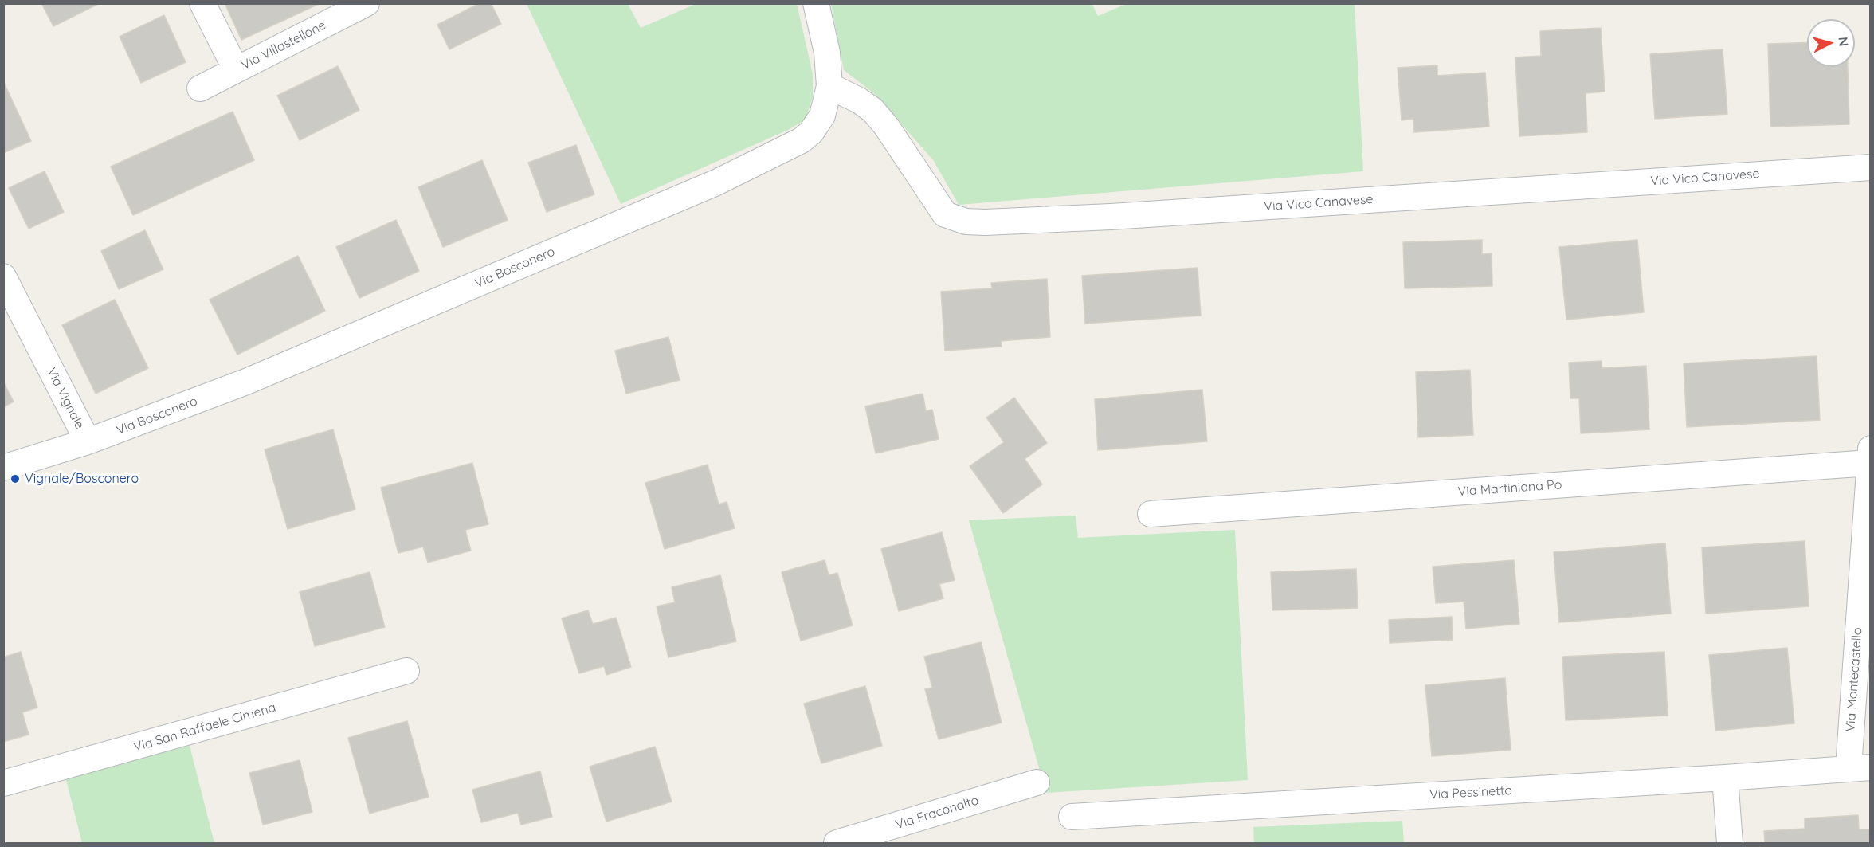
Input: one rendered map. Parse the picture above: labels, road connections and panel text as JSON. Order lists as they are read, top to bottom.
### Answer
{
  "streets": {
    "street": [
      "Via Villastellone",
      "Via Vico Canavese",
      "Via Bosconero",
      "Via Vignale",
      "Via Martiniana Po",
      "Via Montecastello",
      "Via San Raffaele Cimena",
      "Via Pessinetto",
      "Via Fraconalto"
    ]
  },
  "crossings": [
    ["Via Vico Canavese", "Via Bosconero"],
    ["Via Bosconero", "Via Vignale"],
    ["Via Martiniana Po", "Via Montecastello"],
    ["Via Montecastello", "Via Pessinetto"]
  ],
  "places": ["Vignale/Bosconero"],
  "north": "right"
}
